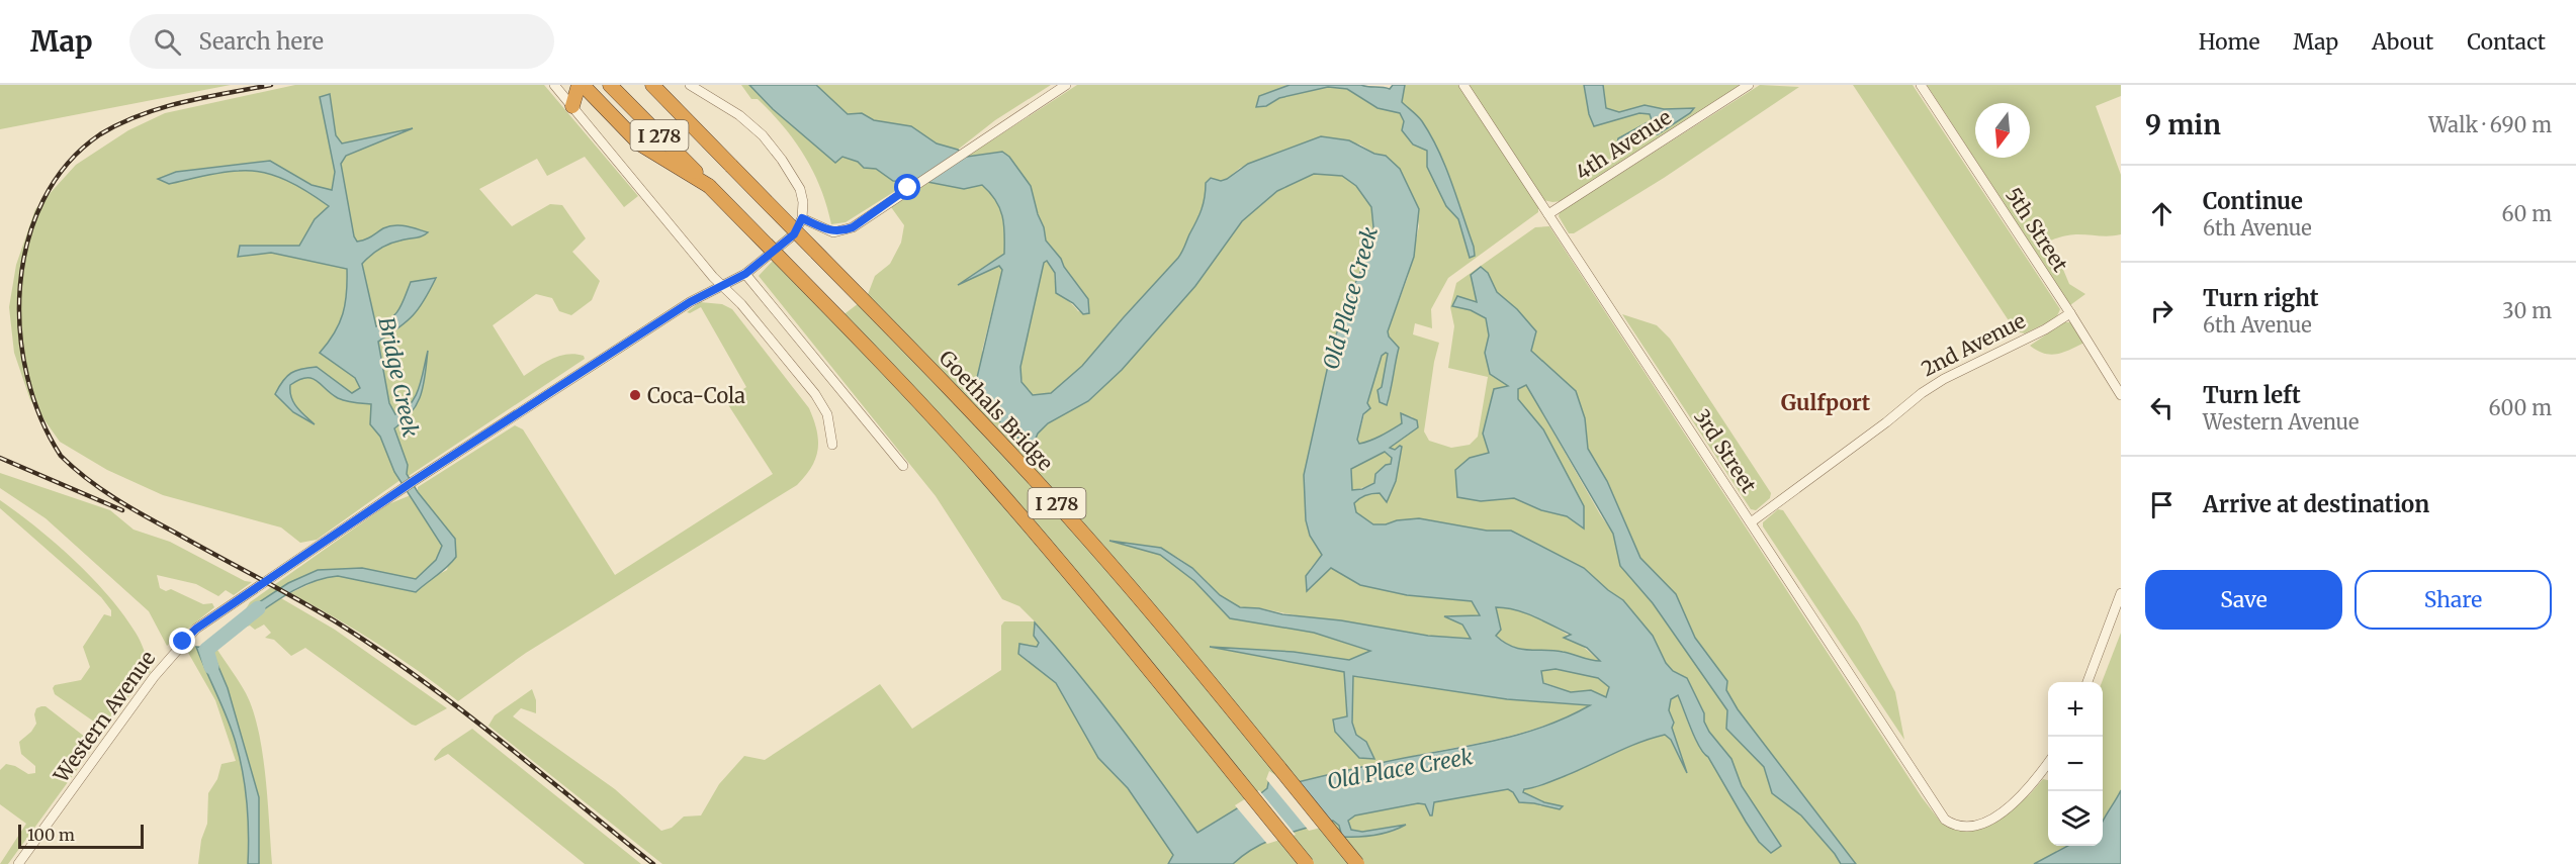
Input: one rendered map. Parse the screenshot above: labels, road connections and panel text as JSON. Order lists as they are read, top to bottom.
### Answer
{
  "streets": {
    "highway": ["I 278", "Goethals Bridge"],
    "street": [
      "4th Avenue",
      "5th Street",
      "2nd Avenue",
      "3rd Street",
      "Western Avenue"
    ]
  },
  "crossings": [
    ["4th Avenue", "3rd Street"],
    ["5th Street", "2nd Avenue"],
    ["2nd Avenue", "3rd Street"]
  ],
  "districts": ["Gulfport"],
  "water": ["Old Place Creek", "Bridge Creek"],
  "places": ["Coca-Cola"],
  "scale_bar": "100 m",
  "north": "bottom",
  "page": {
    "header": "Map",
    "search": "Search here",
    "nav": [
      "Home",
      "Map",
      "About",
      "Contact"
    ],
    "heading": ["9 min", "Walk · 690 m"],
    "list": [
      ["Continue", "6th Avenue", "60 m"],
      ["Turn right", "6th Avenue", "30 m"],
      ["Turn left", "Western Avenue", "600 m"],
      "Arrive at destination"
    ],
    "buttons": ["Save", "Share"],
    "map_buttons": ["+", "−"],
    "scale": "100 m"
  }
}
